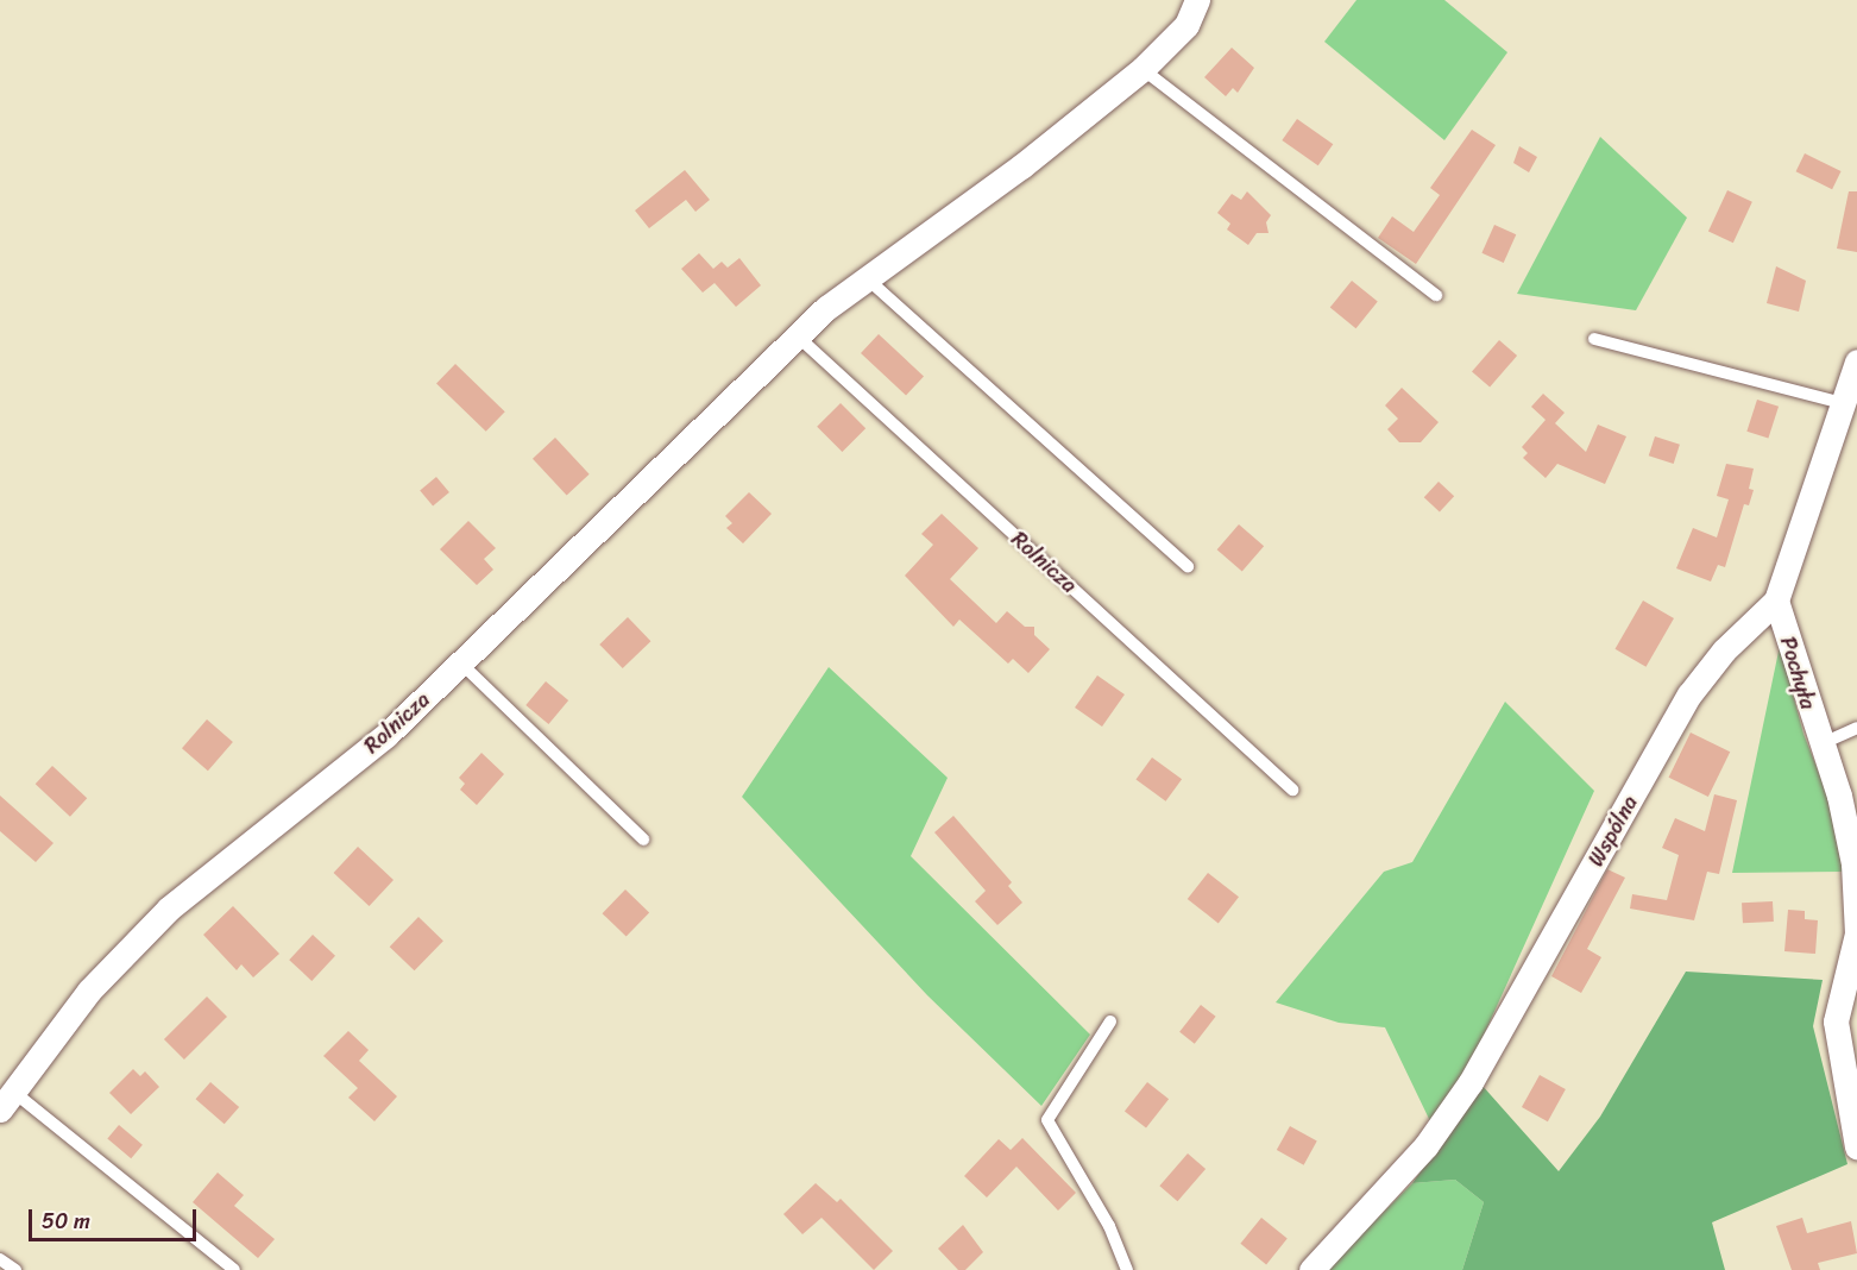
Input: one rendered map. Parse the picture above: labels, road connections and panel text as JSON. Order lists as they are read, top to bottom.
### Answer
{
  "streets": {
    "street": ["Rolnicza", "Pochyła", "Wspólna"]
  },
  "crossings": [
    ["Pochyła", "Wspólna"]
  ],
  "scale_bar": "50 m"
}
